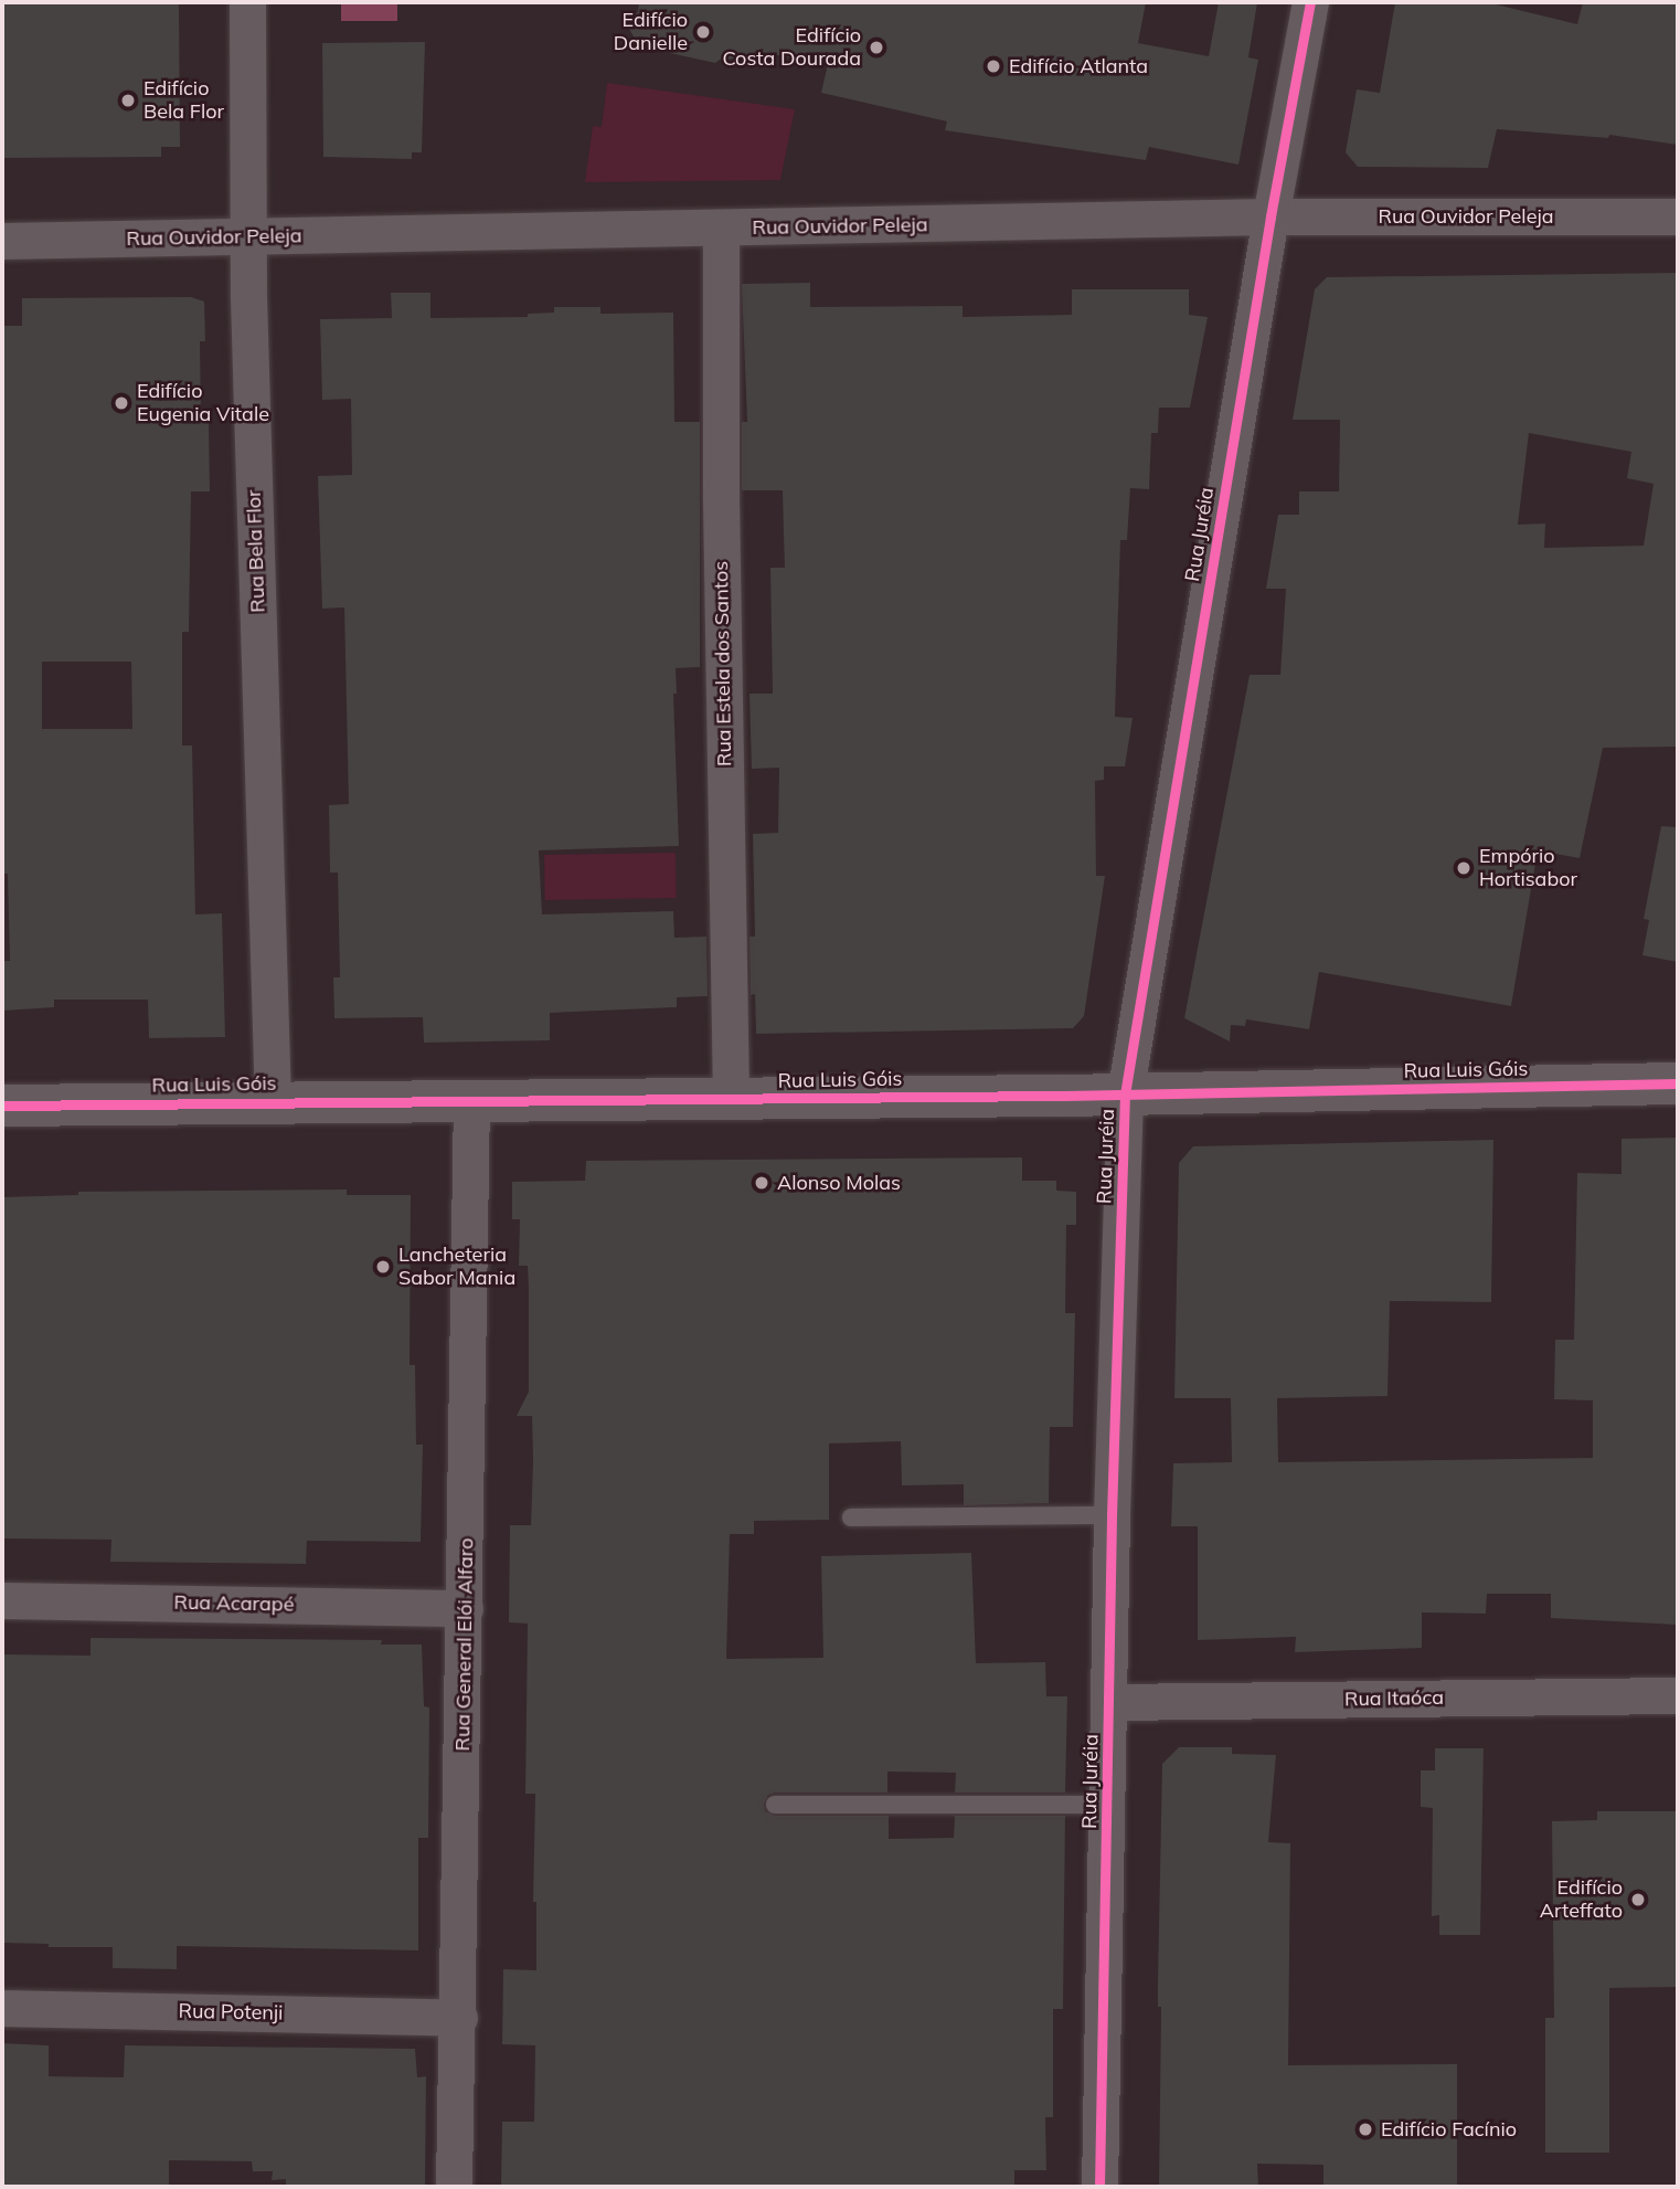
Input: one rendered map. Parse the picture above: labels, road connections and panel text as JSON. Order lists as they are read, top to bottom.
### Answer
{
  "streets": {
    "street": [
      "Rua Ouvidor Peleja",
      "Rua Juréia",
      "Rua Bela Flor",
      "Rua Estela dos Santos",
      "Rua Luis Góis",
      "Rua Acarapé",
      "Rua General Elói Alfaro",
      "Rua Itaóca",
      "Rua Potenji"
    ]
  },
  "crossings": [
    ["Rua Ouvidor Peleja", "Rua Juréia"],
    ["Rua Ouvidor Peleja", "Rua Bela Flor"],
    ["Rua Ouvidor Peleja", "Rua Estela dos Santos"],
    ["Rua Juréia", "Rua Luis Góis"],
    ["Rua Juréia", "Rua Itaóca"],
    ["Rua Bela Flor", "Rua Luis Góis"],
    ["Rua Estela dos Santos", "Rua Luis Góis"],
    ["Rua Luis Góis", "Rua General Elói Alfaro"],
    ["Rua Acarapé", "Rua General Elói Alfaro"],
    ["Rua General Elói Alfaro", "Rua Potenji"]
  ],
  "places": [
    "Edifício Danielle",
    "Edifício Costa Dourada",
    "Edifício Atlanta",
    "Edifício Bela Flor",
    "Edifício Eugenia Vitale",
    "Empório Hortisabor",
    "Alonso Molas",
    "Lancheteria Sabor Mania",
    "Edifício Arteffato",
    "Edifício Facínio"
  ]
}
